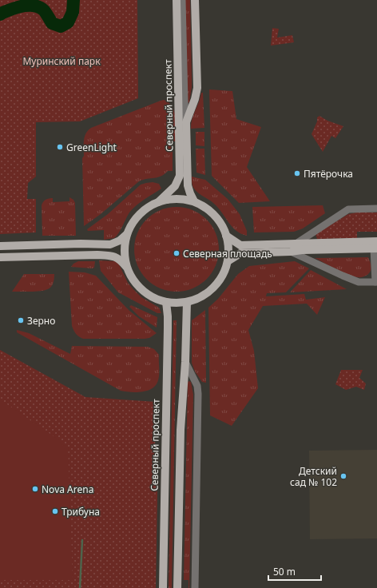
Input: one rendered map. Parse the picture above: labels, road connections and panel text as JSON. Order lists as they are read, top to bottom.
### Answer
{
  "streets": {
    "main road": ["Северный проспект"]
  },
  "parks": ["Муринский парк"],
  "places": [
    "GreenLight",
    "Пятёрочка",
    "Северная площадь",
    "Зерно",
    "Детский сад № 102",
    "Nova Arena",
    "Трибуна"
  ],
  "scale_bar": "50 m"
}
